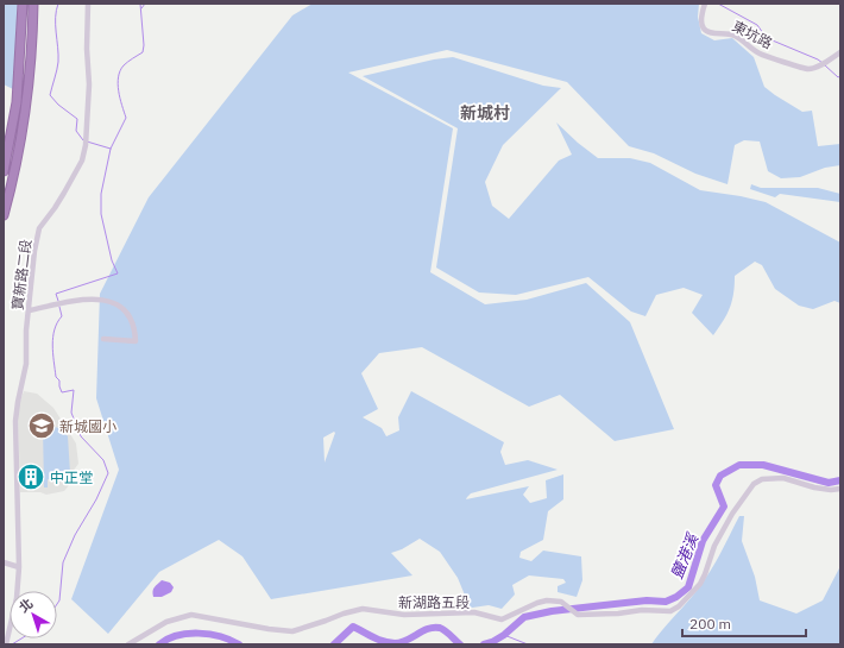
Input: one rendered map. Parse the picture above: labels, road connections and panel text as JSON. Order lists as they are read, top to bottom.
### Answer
{
  "streets": {
    "street": ["東坑路", "寶新路二段", "新湖路五段"]
  },
  "districts": ["新城村"],
  "water": ["鹽港溪"],
  "places": {
    "school or university": ["新城國小"],
    "building": ["中正堂"]
  },
  "scale_bar": "200 m",
  "north": "top left"
}
